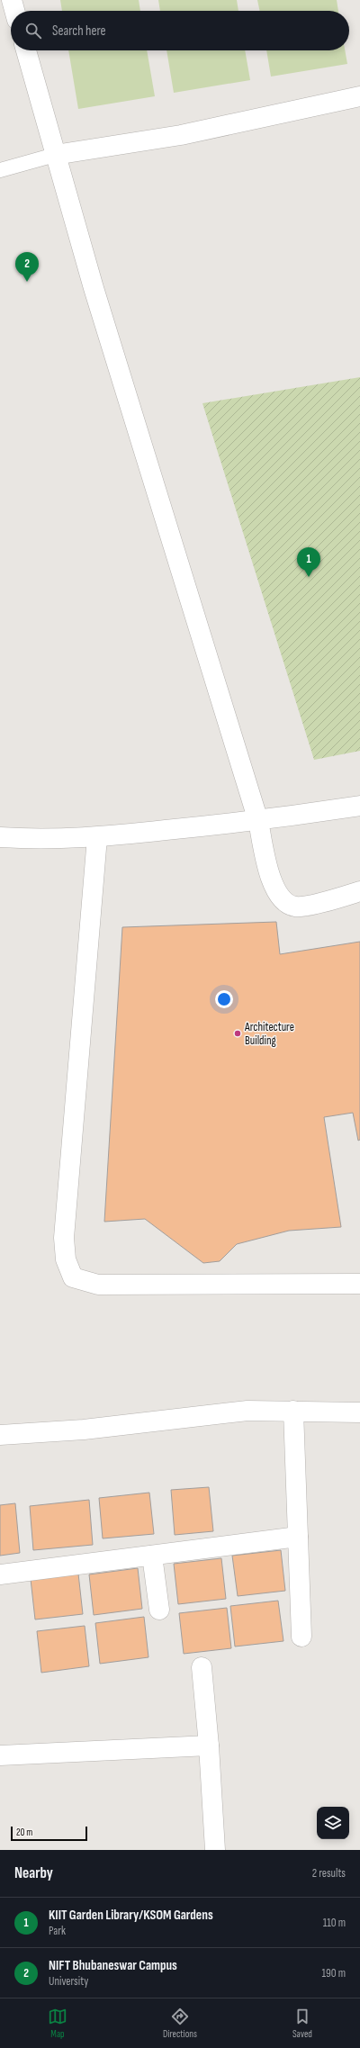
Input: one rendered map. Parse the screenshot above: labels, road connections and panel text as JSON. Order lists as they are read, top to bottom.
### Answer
{
  "places": ["Architecture Building"],
  "scale_bar": "20 m",
  "page": {
    "search": "Search here",
    "pins": ["2", "1"],
    "scale": "20 m",
    "heading": ["Nearby", "2 results"],
    "list": [
      {
        "mark": "1",
        "name": "KIIT Garden Library/KSOM Gardens",
        "note": "Park",
        "value": "110 m"
      },
      {
        "mark": "2",
        "name": "NIFT Bhubaneswar Campus",
        "note": "University",
        "value": "190 m"
      }
    ],
    "nav": ["Map", "Directions", "Saved"]
  }
}
